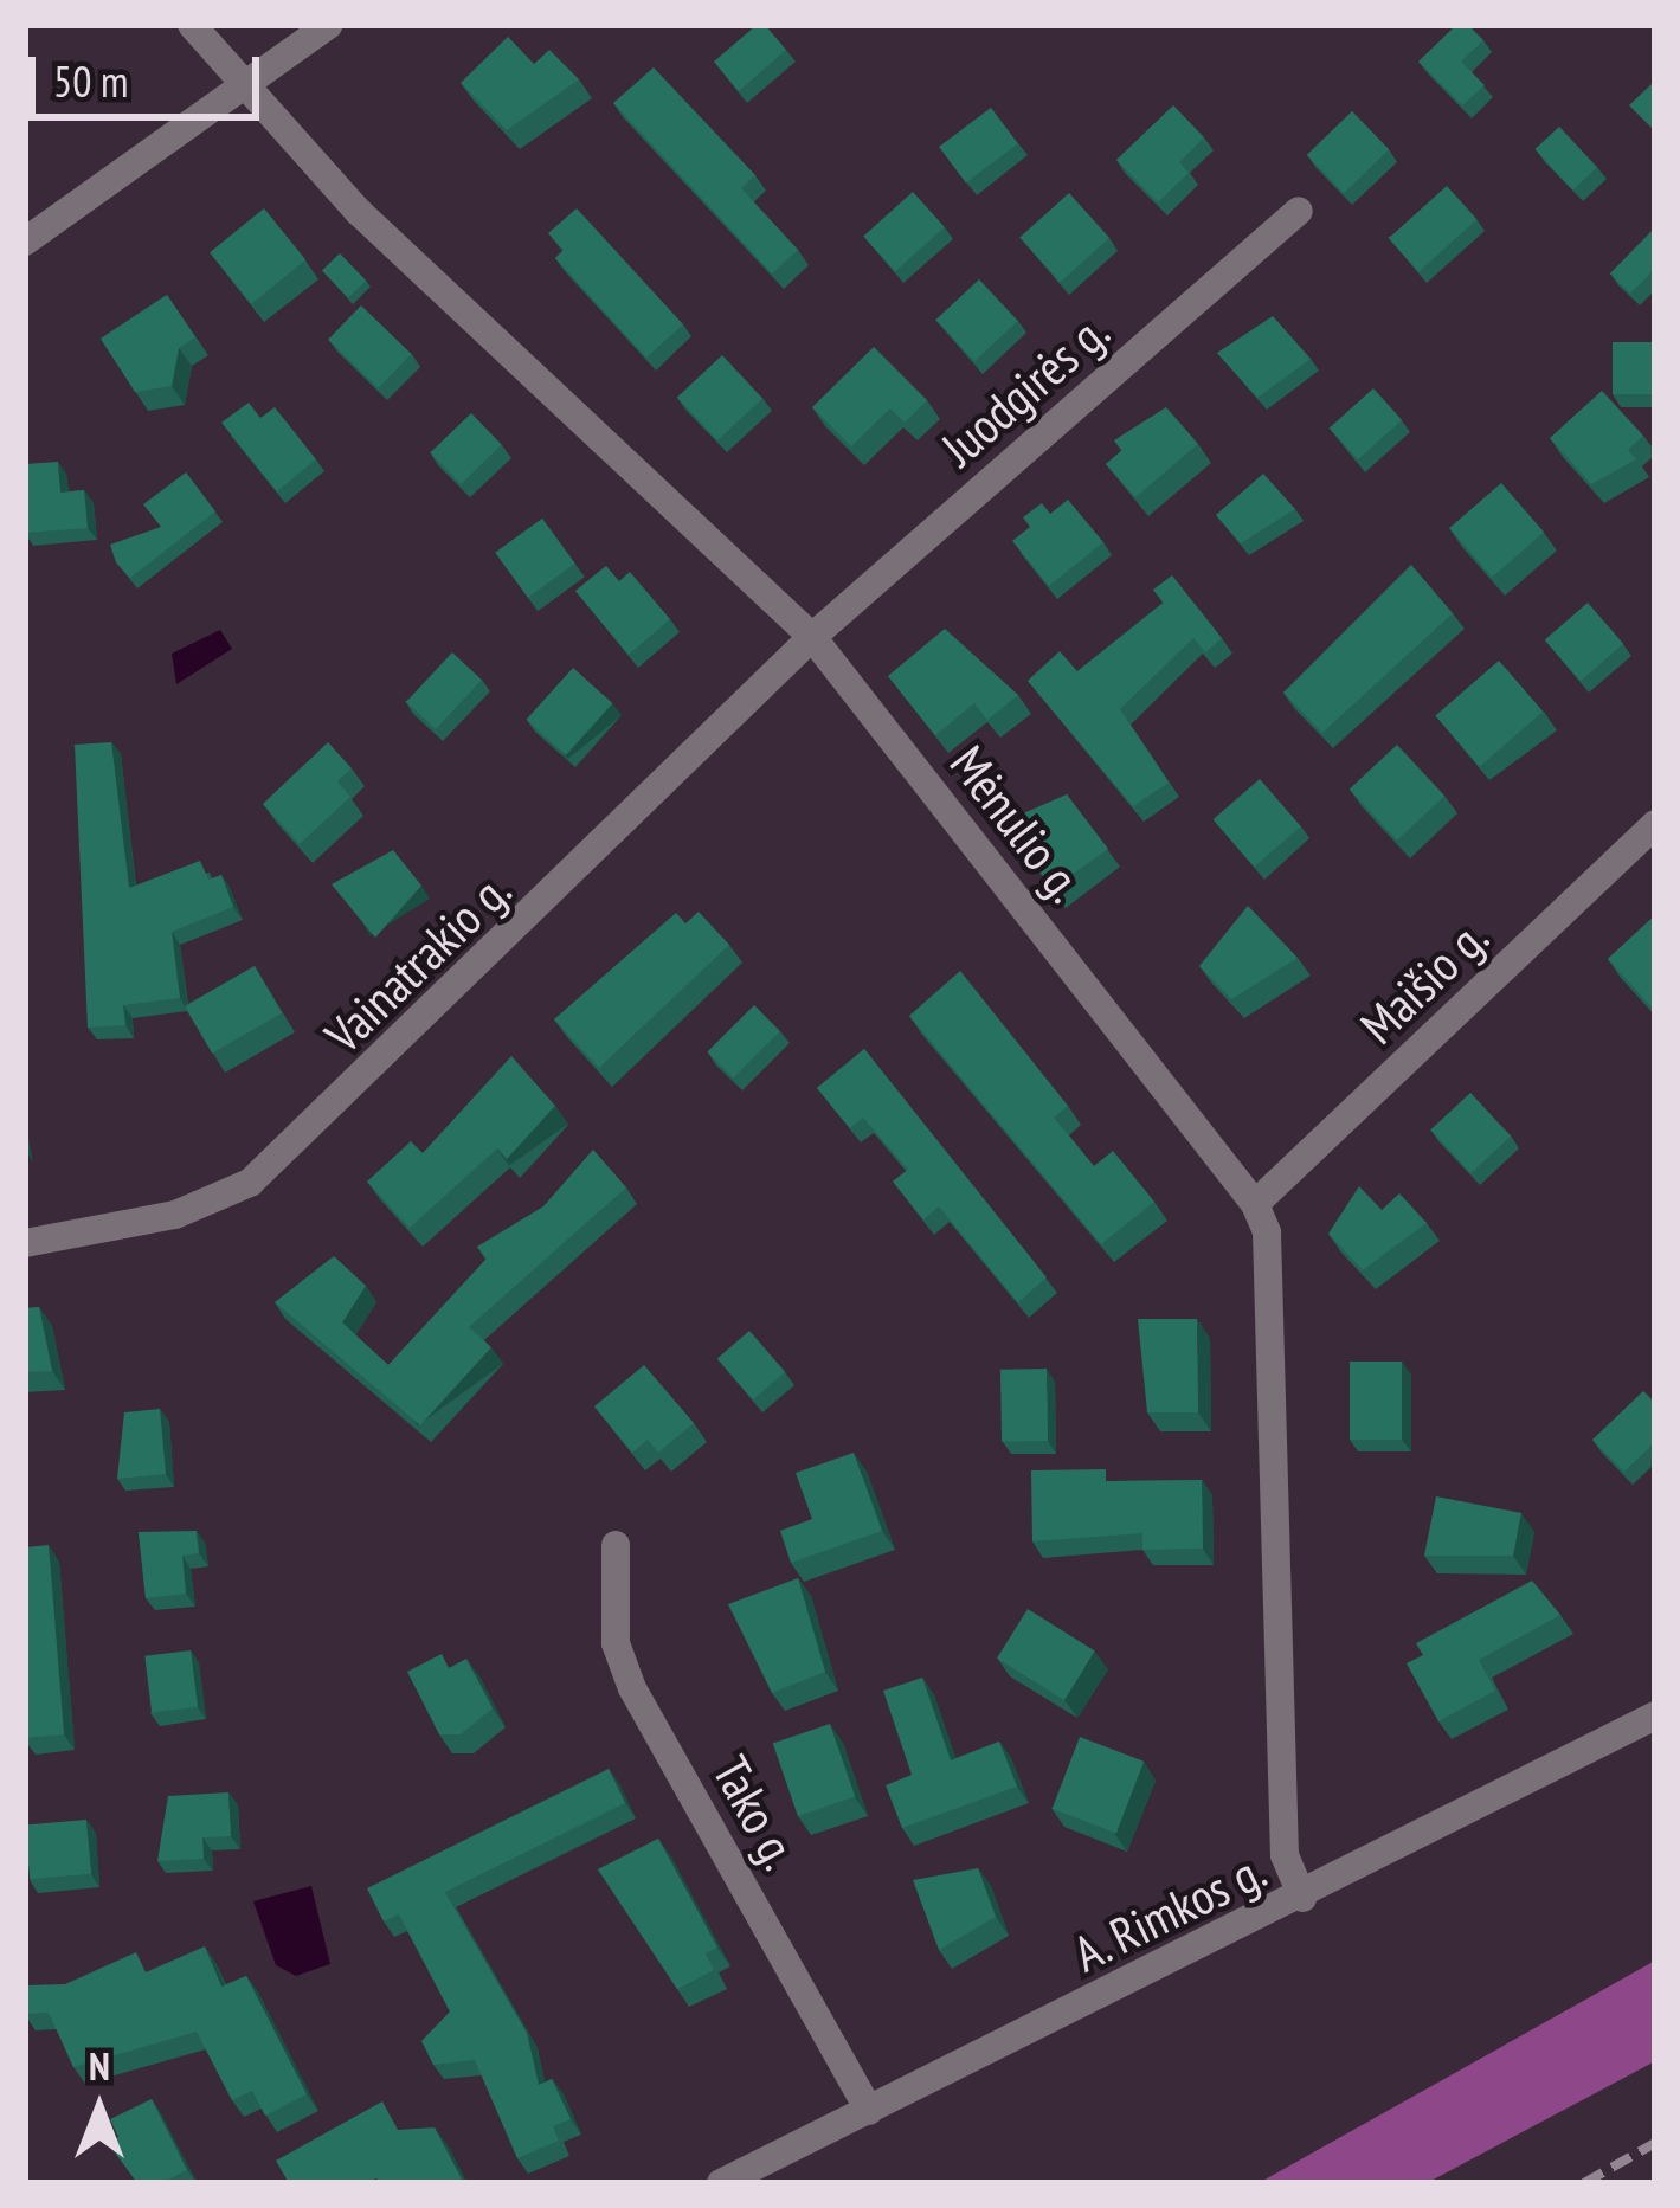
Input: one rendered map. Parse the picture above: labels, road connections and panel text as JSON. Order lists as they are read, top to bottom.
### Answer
{
  "streets": {
    "street": [
      "Juodgirės g.",
      "Mėnulio g.",
      "Vainatrakio g.",
      "Maišio g.",
      "Tako g.",
      "A. Rimkos g."
    ]
  },
  "crossings": [
    ["Juodgirės g.", "Mėnulio g."],
    ["Juodgirės g.", "Vainatrakio g."],
    ["Mėnulio g.", "Vainatrakio g."],
    ["Mėnulio g.", "Maišio g."],
    ["Mėnulio g.", "A. Rimkos g."],
    ["Tako g.", "A. Rimkos g."]
  ],
  "scale_bar": "50 m",
  "north": "top"
}
